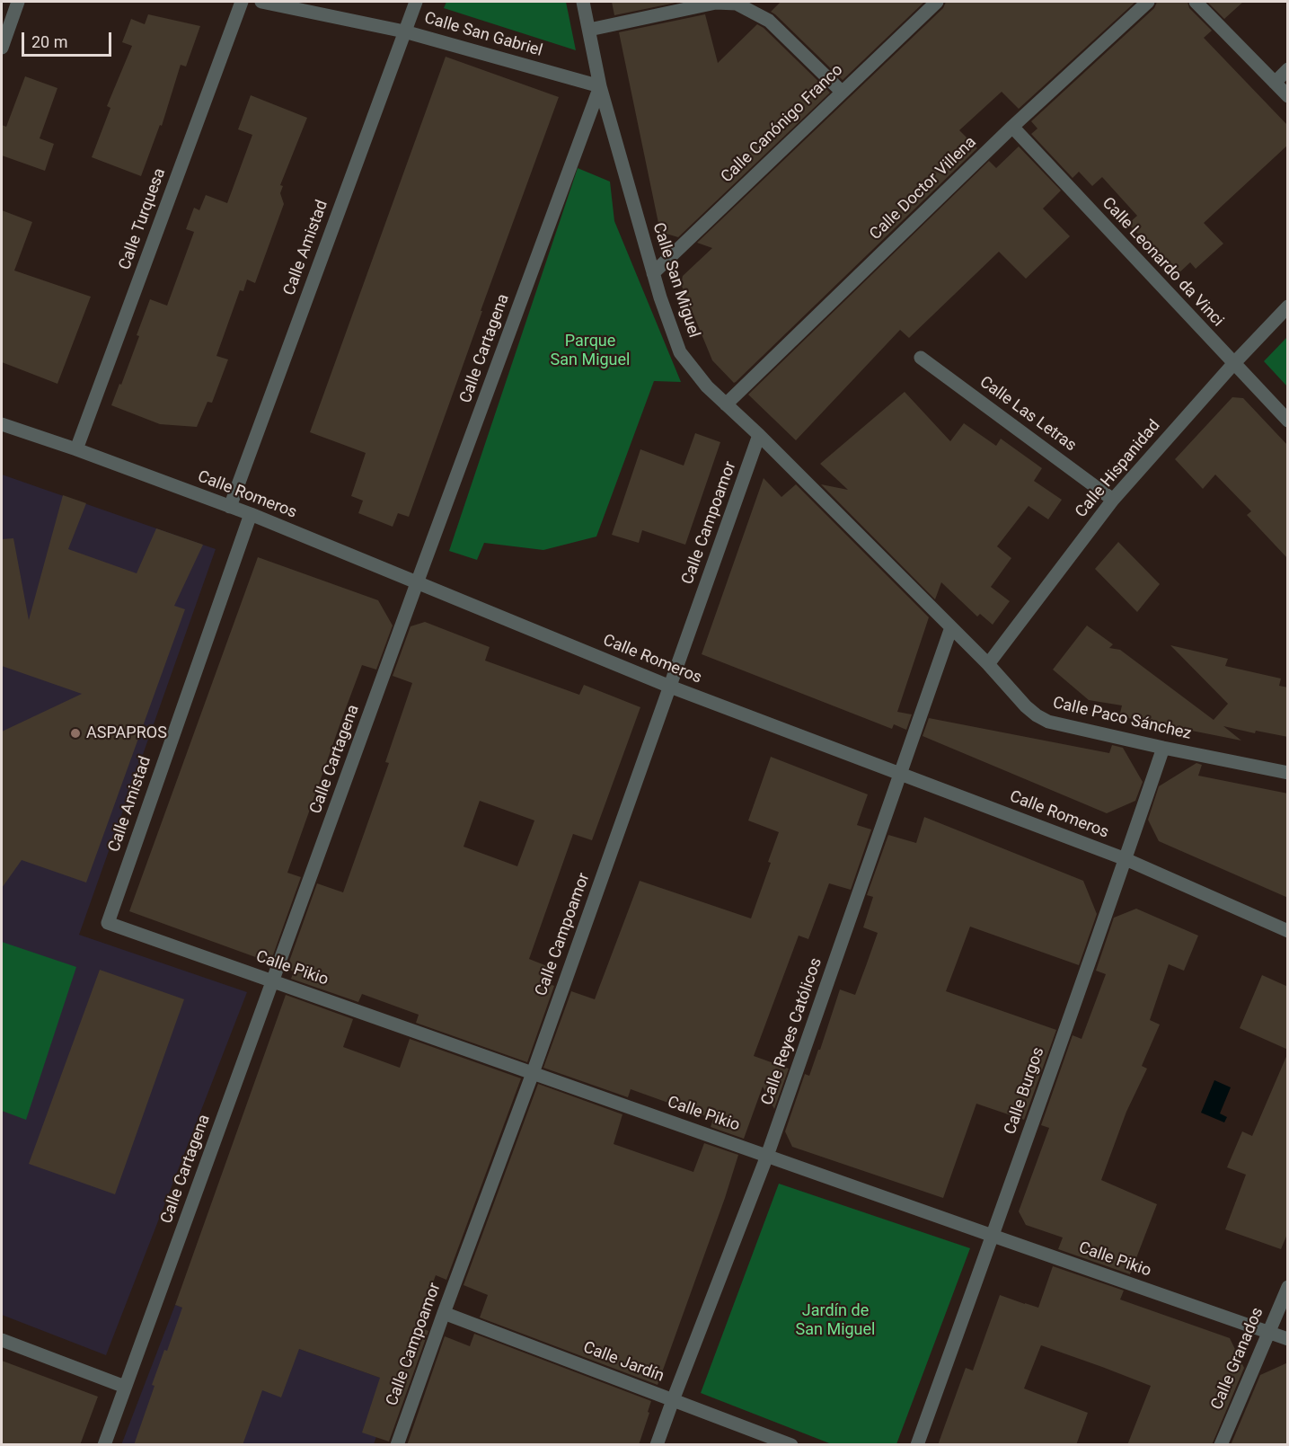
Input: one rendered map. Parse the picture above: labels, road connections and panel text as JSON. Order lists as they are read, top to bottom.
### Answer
{
  "streets": {
    "street": [
      "Calle San Gabriel",
      "Calle Canónigo Franco",
      "Calle Doctor Villena",
      "Calle Turquesa",
      "Calle Amistad",
      "Calle Leonardo da Vinci",
      "Calle San Miguel",
      "Calle Cartagena",
      "Calle Las Letras",
      "Calle Hispanidad",
      "Calle Romeros",
      "Calle Campoamor",
      "Calle Paco Sánchez",
      "Calle Pikio",
      "Calle Reyes Católicos",
      "Calle Burgos",
      "Calle Granados",
      "Calle Jardín"
    ]
  },
  "crossings": [
    ["Calle San Gabriel", "Calle Amistad"],
    ["Calle San Gabriel", "Calle San Miguel"],
    ["Calle San Gabriel", "Calle Cartagena"],
    ["Calle Canónigo Franco", "Calle San Miguel"],
    ["Calle Doctor Villena", "Calle Leonardo da Vinci"],
    ["Calle Doctor Villena", "Calle San Miguel"],
    ["Calle Turquesa", "Calle Romeros"],
    ["Calle Amistad", "Calle Romeros"],
    ["Calle Amistad", "Calle Pikio"],
    ["Calle Leonardo da Vinci", "Calle Hispanidad"],
    ["Calle San Miguel", "Calle Cartagena"],
    ["Calle San Miguel", "Calle Campoamor"],
    ["Calle San Miguel", "Calle Paco Sánchez"],
    ["Calle San Miguel", "Calle Reyes Católicos"],
    ["Calle Cartagena", "Calle Romeros"],
    ["Calle Cartagena", "Calle Pikio"],
    ["Calle Las Letras", "Calle Hispanidad"],
    ["Calle Hispanidad", "Calle Paco Sánchez"],
    ["Calle Romeros", "Calle Campoamor"],
    ["Calle Romeros", "Calle Reyes Católicos"],
    ["Calle Romeros", "Calle Burgos"],
    ["Calle Campoamor", "Calle Pikio"],
    ["Calle Campoamor", "Calle Jardín"],
    ["Calle Paco Sánchez", "Calle Reyes Católicos"],
    ["Calle Paco Sánchez", "Calle Burgos"],
    ["Calle Pikio", "Calle Reyes Católicos"],
    ["Calle Pikio", "Calle Burgos"],
    ["Calle Pikio", "Calle Granados"],
    ["Calle Reyes Católicos", "Calle Jardín"]
  ],
  "parks": ["Parque San Miguel", "Jardín de San Miguel"],
  "places": ["ASPAPROS"],
  "scale_bar": "20 m"
}
